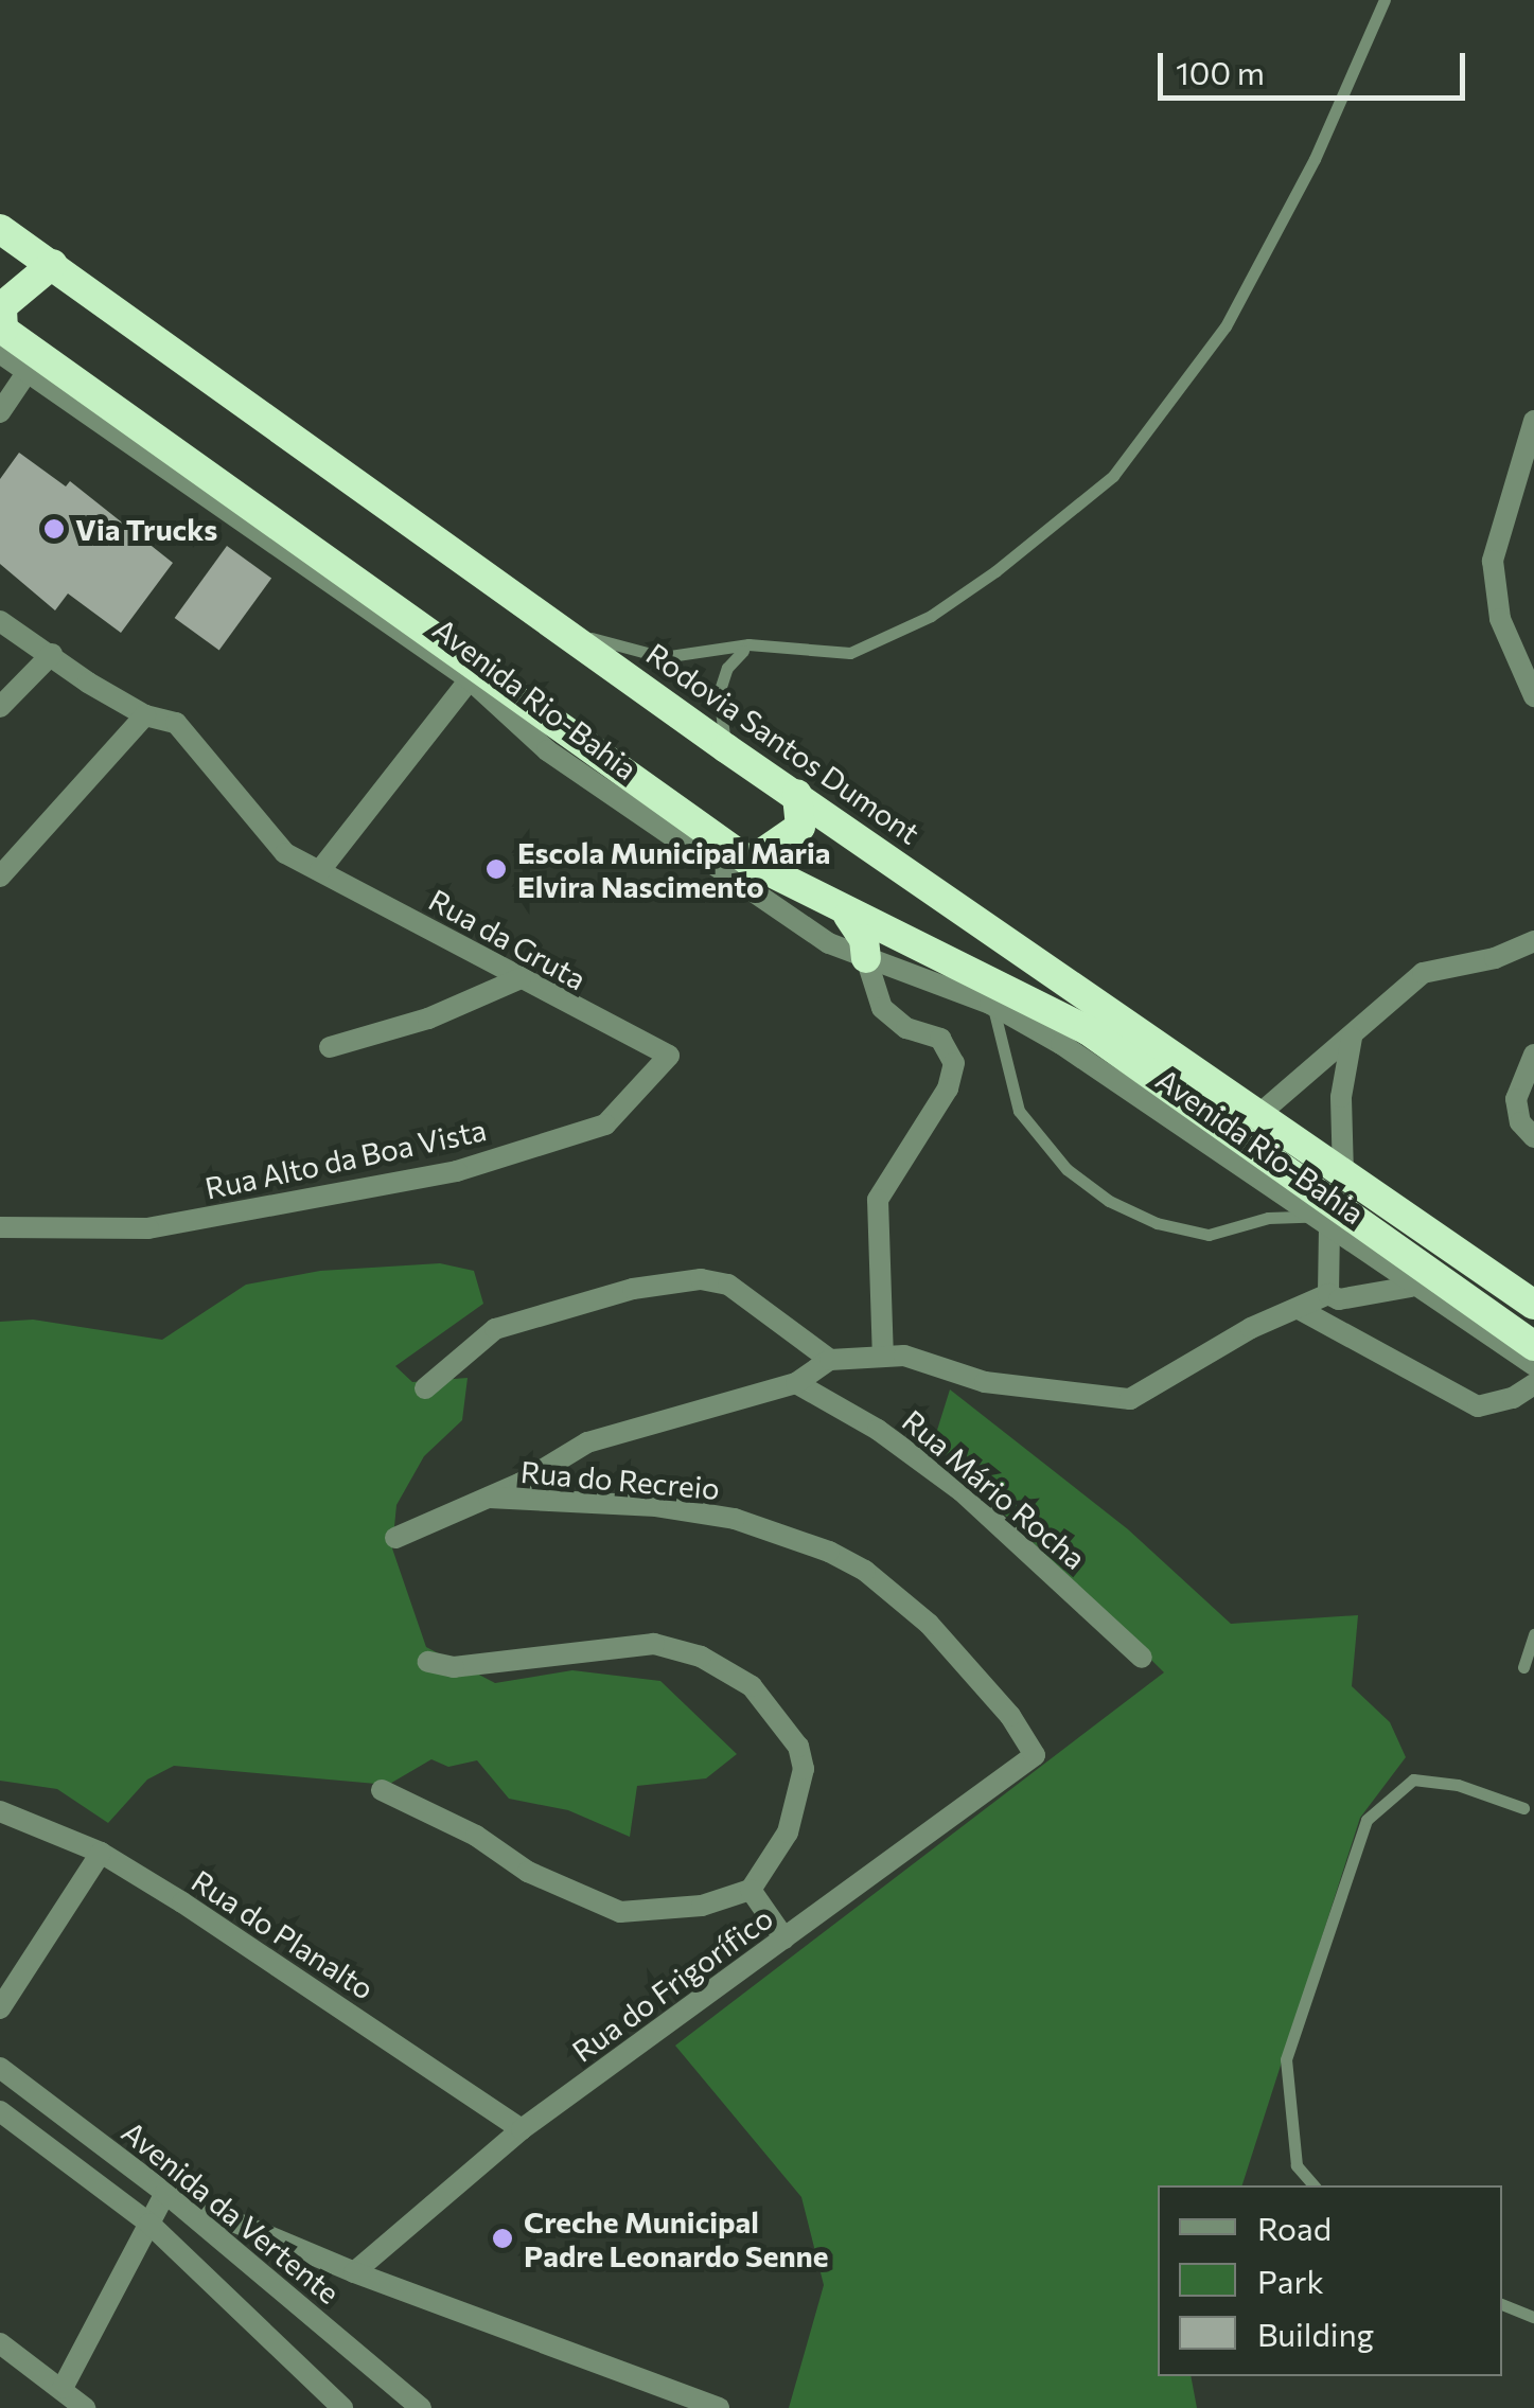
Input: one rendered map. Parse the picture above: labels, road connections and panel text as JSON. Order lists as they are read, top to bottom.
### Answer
{
  "streets": {
    "highway": ["Rodovia Santos Dumont"],
    "street": [
      "Avenida Rio-Bahia",
      "Rua da Gruta",
      "Rua Alto da Boa Vista",
      "Rua do Recreio",
      "Rua Mário Rocha",
      "Rua do Planalto",
      "Rua do Frigorífico",
      "Avenida da Vertente"
    ]
  },
  "crossings": [
    ["Rua da Gruta", "Rua Alto da Boa Vista"],
    ["Rua do Recreio", "Rua do Frigorífico"],
    ["Rua do Planalto", "Rua do Frigorífico"]
  ],
  "places": ["Via Trucks", "Escola Municipal Maria Elvira Nascimento", "Creche Municipal Padre Leonardo Senne"],
  "legend": ["Road", "Park", "Building"],
  "scale_bar": "100 m"
}
